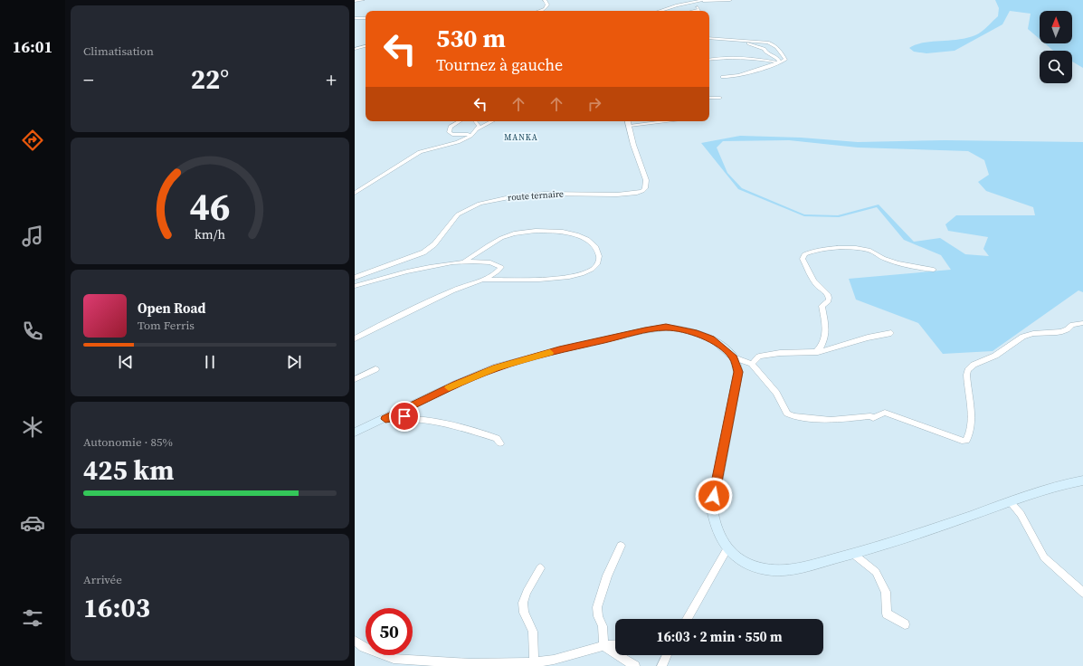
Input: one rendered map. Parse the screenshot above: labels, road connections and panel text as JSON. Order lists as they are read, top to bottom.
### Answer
{
  "streets": {
    "street": ["route ternaire"]
  },
  "districts": ["MANKA"],
  "north": "top",
  "page": {
    "tabs": "16:01",
    "tile": [
      "Climatisation",
      ["Autonomie · 85%", "425 km"],
      ["Arrivée", "16:03"]
    ],
    "turn": ["530 m", "Tournez à gauche"],
    "heat": ["−", "22°", "+"],
    "song": ["Open Road", "Tom Ferris"],
    "limit": "50",
    "trip": "16:03 · 2 min · 550 m",
    "gauge": ["46", "km/h"]
  }
}
